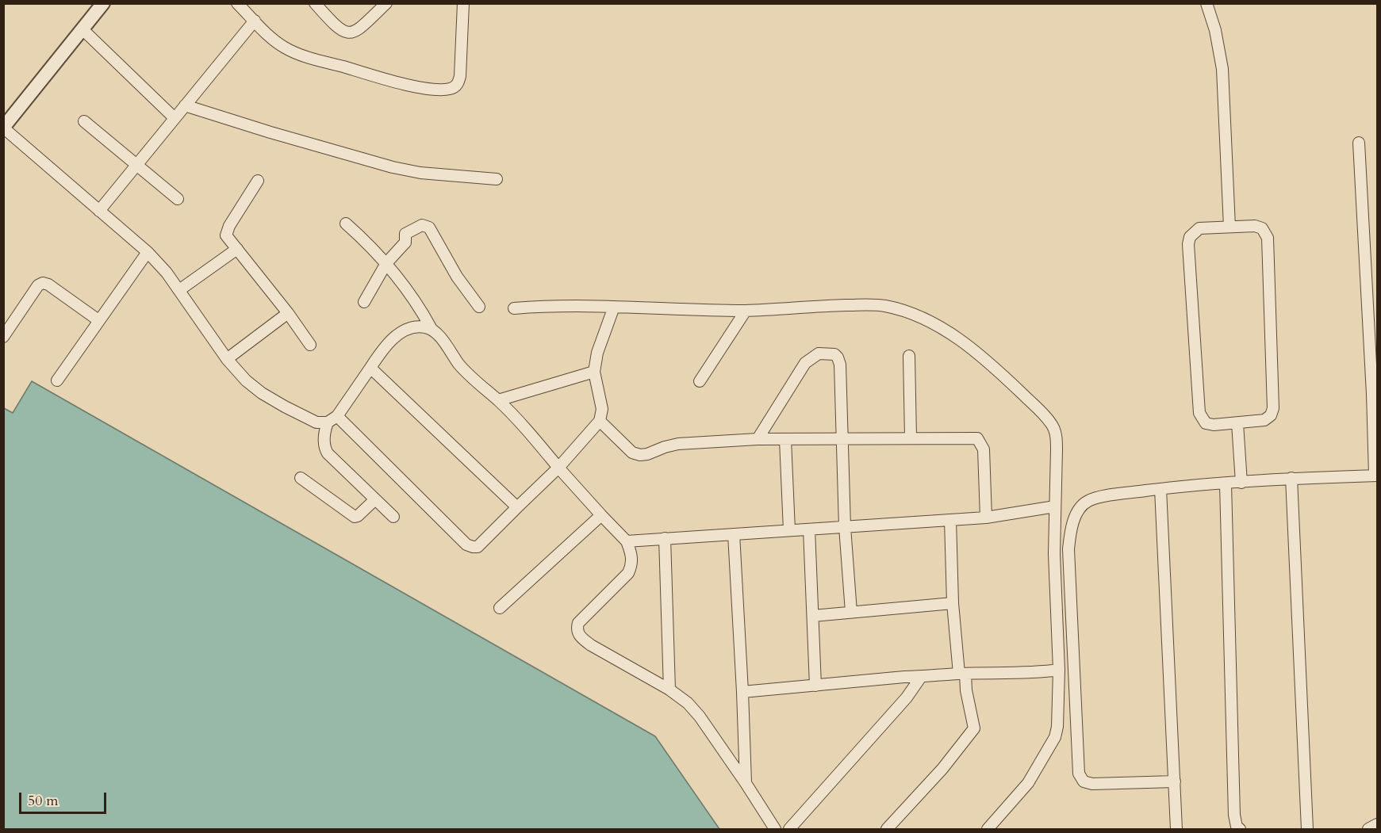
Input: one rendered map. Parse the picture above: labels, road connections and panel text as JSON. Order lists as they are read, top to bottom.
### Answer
{
  "scale_bar": "50 m"
}
